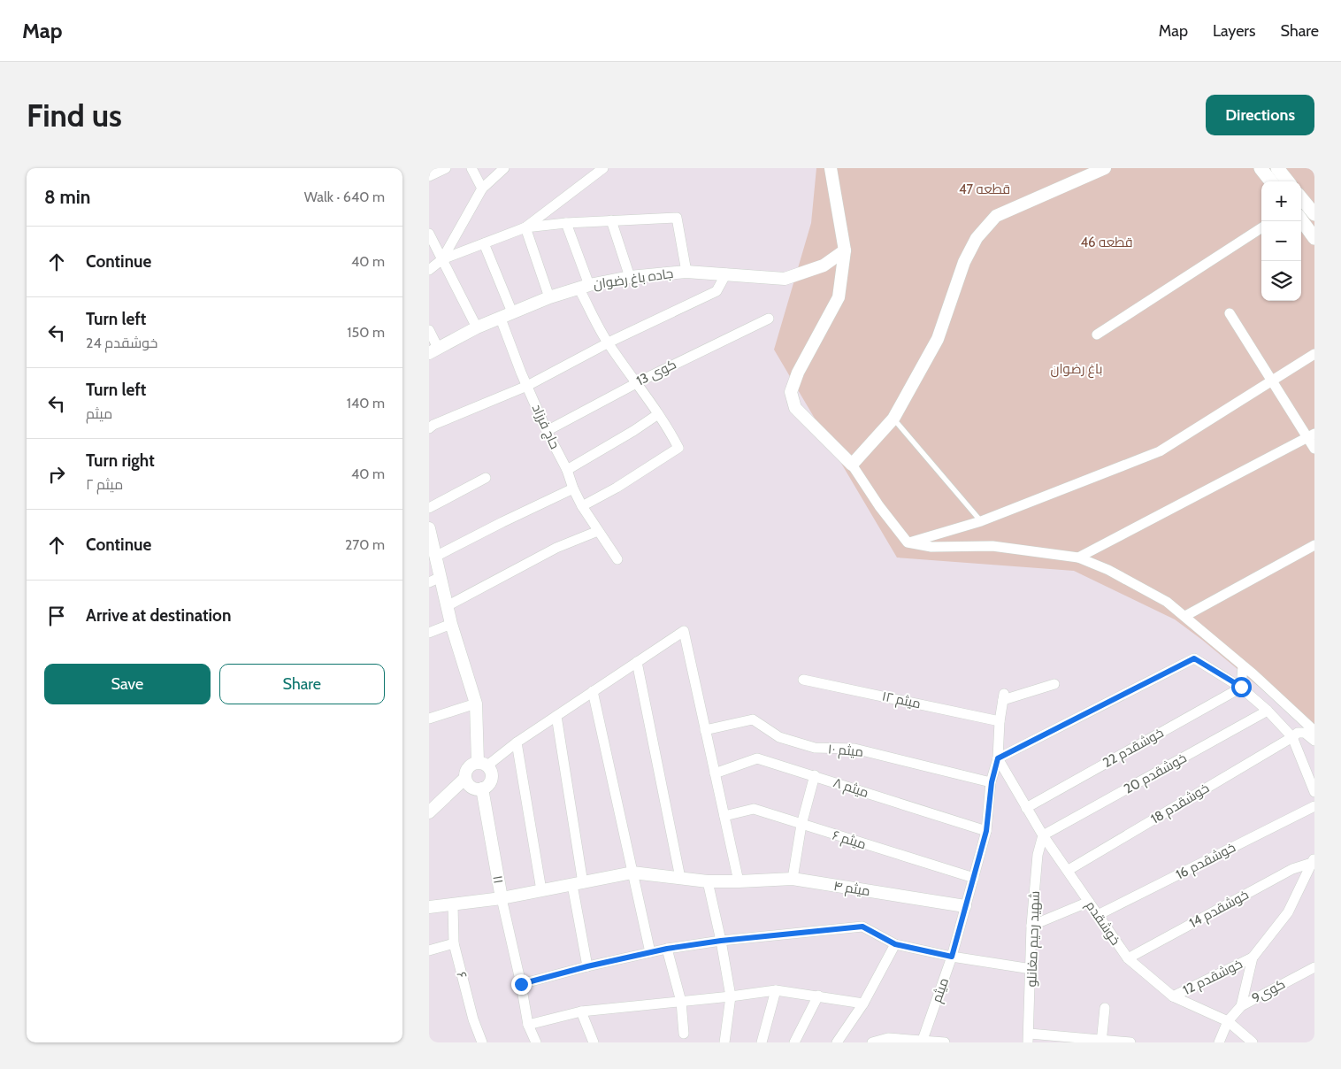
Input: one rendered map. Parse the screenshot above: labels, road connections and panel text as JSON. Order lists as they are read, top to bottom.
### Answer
{
  "streets": {
    "street": [
      "جاده باغ رضوان",
      "کوی 13",
      "حاج فرزاد",
      "۱۲ میثم",
      "خوشقدم 22",
      "۱۰ میثم",
      "خوشقدم 20",
      "۸ میثم",
      "خوشقدم 18",
      "۶ میثم",
      "خوشقدم 16",
      "۱۱",
      "۴ میثم",
      "خوشقدم 14",
      "خوشقدم",
      "شهید رحیم مغانلو",
      "۶",
      "خوشقدم 12",
      "میثم",
      "کوی9"
    ]
  },
  "crossings": [
    ["جاده باغ رضوان", "حاج فرزاد"],
    ["کوی 13", "حاج فرزاد"],
    ["۱۲ میثم", "میثم"],
    ["خوشقدم 22", "خوشقدم"],
    ["۱۰ میثم", "میثم"],
    ["خوشقدم 20", "خوشقدم"],
    ["خوشقدم 20", "شهید رحیم مغانلو"],
    ["۸ میثم", "میثم"],
    ["خوشقدم 18", "خوشقدم"],
    ["۶ میثم", "میثم"],
    ["خوشقدم 16", "خوشقدم"],
    ["۱۱", "۴ میثم"],
    ["۱۱", "۶"],
    ["۴ میثم", "میثم"],
    ["خوشقدم 14", "خوشقدم"],
    ["خوشقدم", "شهید رحیم مغانلو"],
    ["خوشقدم", "خوشقدم 12"],
    ["خوشقدم", "میثم"],
    ["خوشقدم", "کوی9"]
  ],
  "parks": ["قطعه 47", "قطعه 46", "باغ رضوان"],
  "page": {
    "header": "Map",
    "nav": ["Map", "Layers", "Share"],
    "buttons": [
      "Directions",
      ["Save", "Share"]
    ],
    "title": "Find us",
    "heading": ["8 min", "Walk · 640 m"],
    "map_buttons": ["+", "−"],
    "list": [
      ["Continue", "40 m"],
      ["Turn left", "خوشقدم 24", "150 m"],
      ["Turn left", "میثم", "140 m"],
      ["Turn right", "۲ میثم", "40 m"],
      ["Continue", "270 m"],
      "Arrive at destination"
    ]
  }
}
